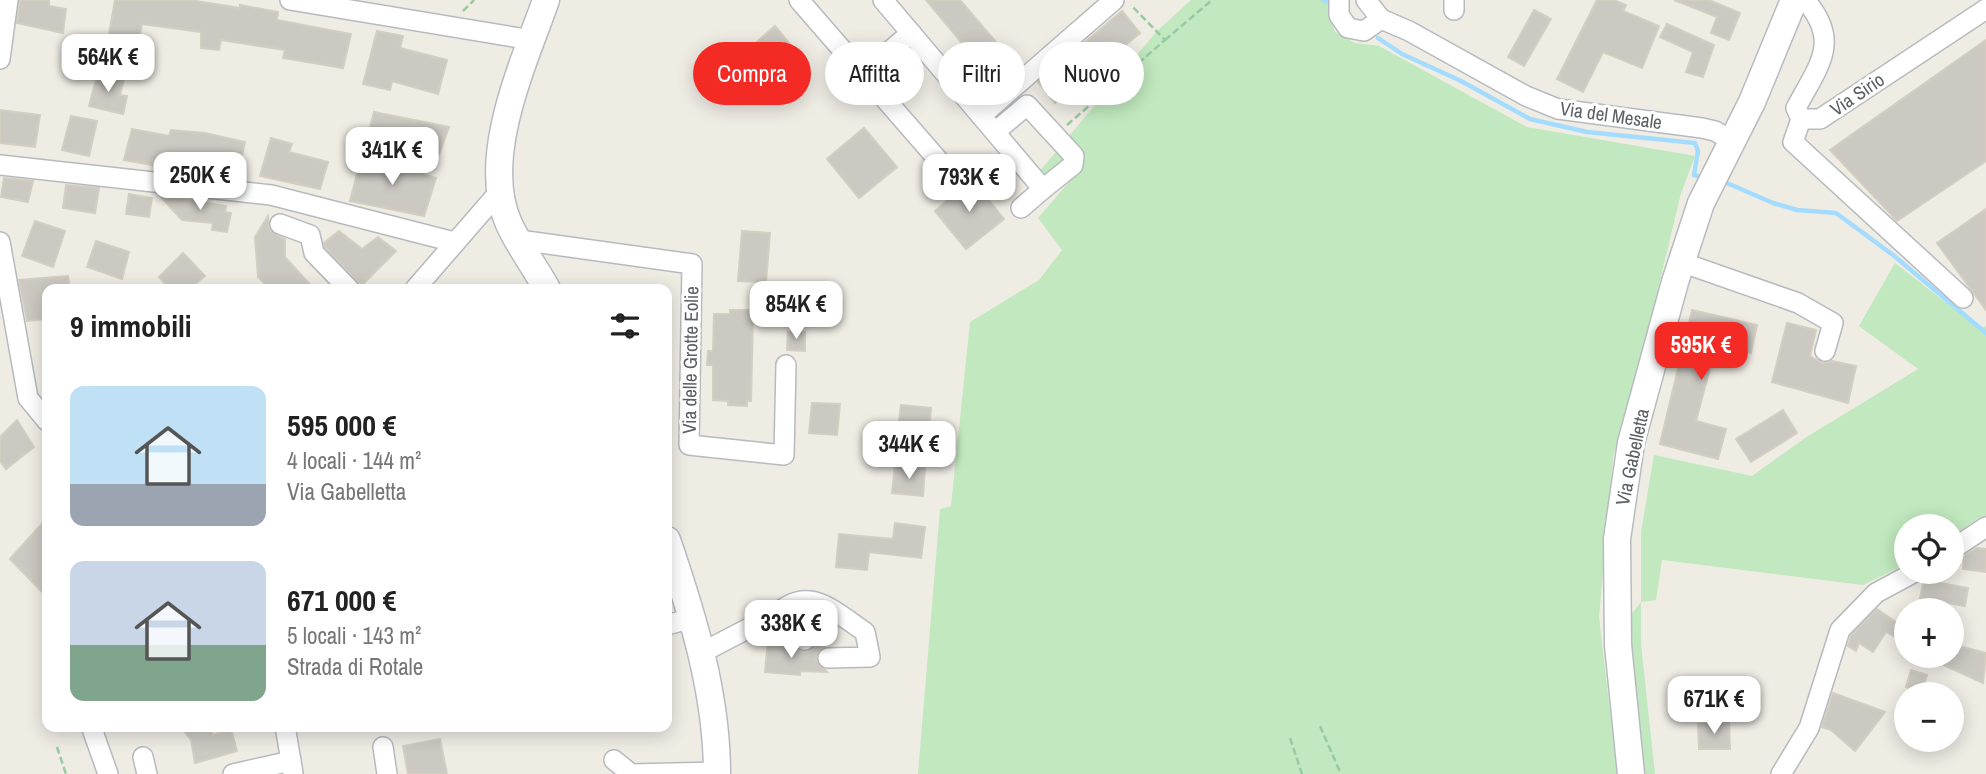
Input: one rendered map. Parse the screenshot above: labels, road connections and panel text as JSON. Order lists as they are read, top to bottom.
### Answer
{
  "streets": {
    "street": [
      "Via Sirio",
      "Via del Mesale",
      "Via delle Grotte Eolie",
      "Via Gabelletta"
    ]
  },
  "crossings": [
    ["Via del Mesale", "Via Gabelletta"]
  ],
  "page": {
    "price": [
      "564K €",
      "341K €",
      "250K €",
      "793K €",
      "854K €",
      "595K €",
      "344K €",
      "338K €",
      "671K €"
    ],
    "chip": [
      "Compra",
      "Affitta",
      "Filtri",
      "Nuovo"
    ],
    "heading": "9 immobili",
    "list": [
      {
        "name": "595 000 €",
        "note": "4 locali · 144 m² · Via Gabelletta"
      },
      {
        "name": "671 000 €",
        "note": "5 locali · 143 m² · Strada di Rotale"
      }
    ],
    "map_buttons": ["+", "−"]
  }
}
